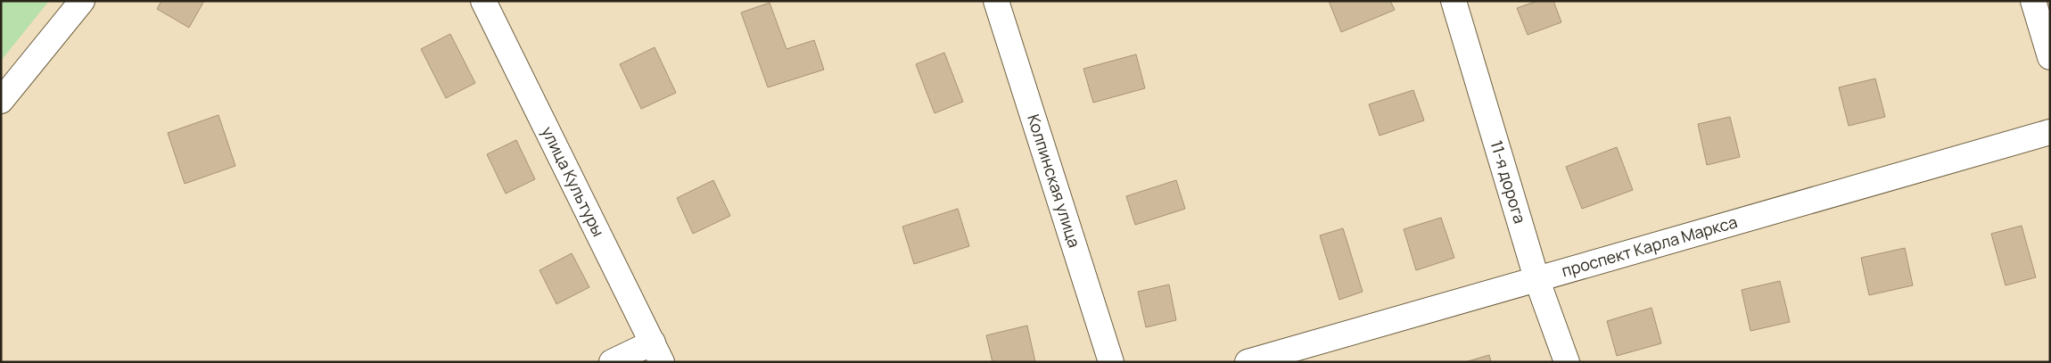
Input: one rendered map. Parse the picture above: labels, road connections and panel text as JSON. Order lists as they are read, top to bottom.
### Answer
{
  "streets": {
    "street": [
      "улица Культуры",
      "Колпинская улица",
      "11-я дорога",
      "проспект Карла Маркса"
    ]
  },
  "crossings": [
    ["11-я дорога", "проспект Карла Маркса"]
  ]
}
